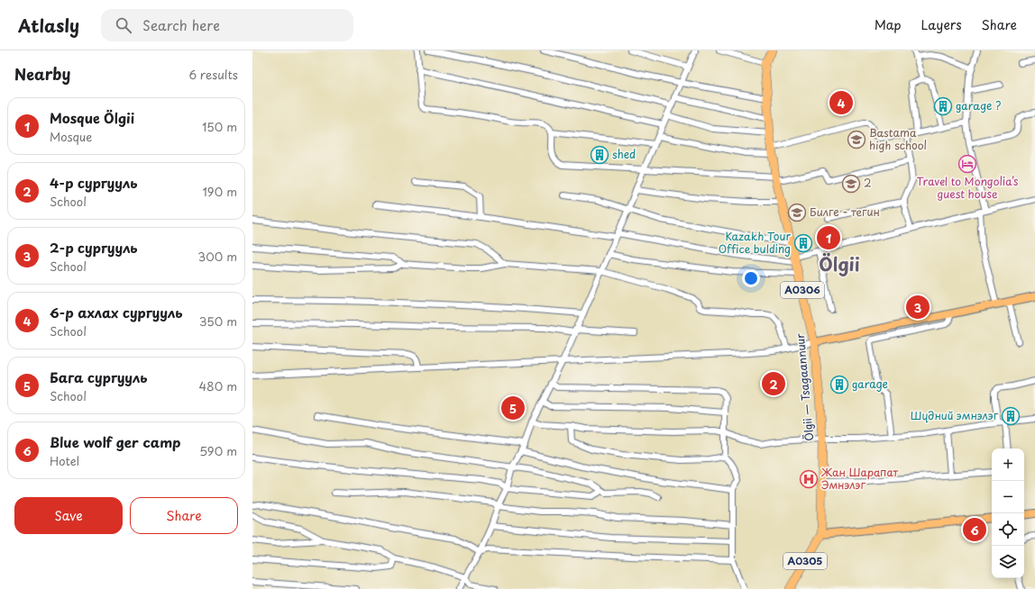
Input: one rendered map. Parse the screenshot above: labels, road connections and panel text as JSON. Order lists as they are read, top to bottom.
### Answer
{
  "streets": {
    "highway": ["A0306", "Ölgii — Tsagaannuur", "A0305"]
  },
  "crossings": [
    ["Ölgii — Tsagaannuur", "A0305"]
  ],
  "districts": ["Ölgii"],
  "places": {
    "building": [
      "garage ?",
      "shed",
      "Kazakh Tour Office bulding",
      "garage",
      "Шүдний эмнэлэг"
    ],
    "school or university": ["Bastama high school", "2", "Билге - тегин"],
    "hotel": ["Travel to Mongolia’s guest house"],
    "hospital": ["Жан Шарапат Эмнэлэг"]
  },
  "page": {
    "header": "Atlasly",
    "search": "Search here",
    "nav": ["Map", "Layers", "Share"],
    "heading": ["Nearby", "6 results"],
    "pins": [
      "4",
      "1",
      "3",
      "2",
      "5",
      "6"
    ],
    "list": [
      {
        "mark": "1",
        "name": "Mosque Ölgii",
        "note": "Mosque",
        "value": "150 m"
      },
      {
        "mark": "2",
        "name": "4-р сургууль",
        "note": "School",
        "value": "190 m"
      },
      {
        "mark": "3",
        "name": "2-р сургууль",
        "note": "School",
        "value": "300 m"
      },
      {
        "mark": "4",
        "name": "6-р ахлах сургууль",
        "note": "School",
        "value": "350 m"
      },
      {
        "mark": "5",
        "name": "Бага сургууль",
        "note": "School",
        "value": "480 m"
      },
      {
        "mark": "6",
        "name": "Blue wolf ger camp",
        "note": "Hotel",
        "value": "590 m"
      }
    ],
    "map_buttons": ["+", "−"],
    "buttons": ["Save", "Share"]
  }
}
